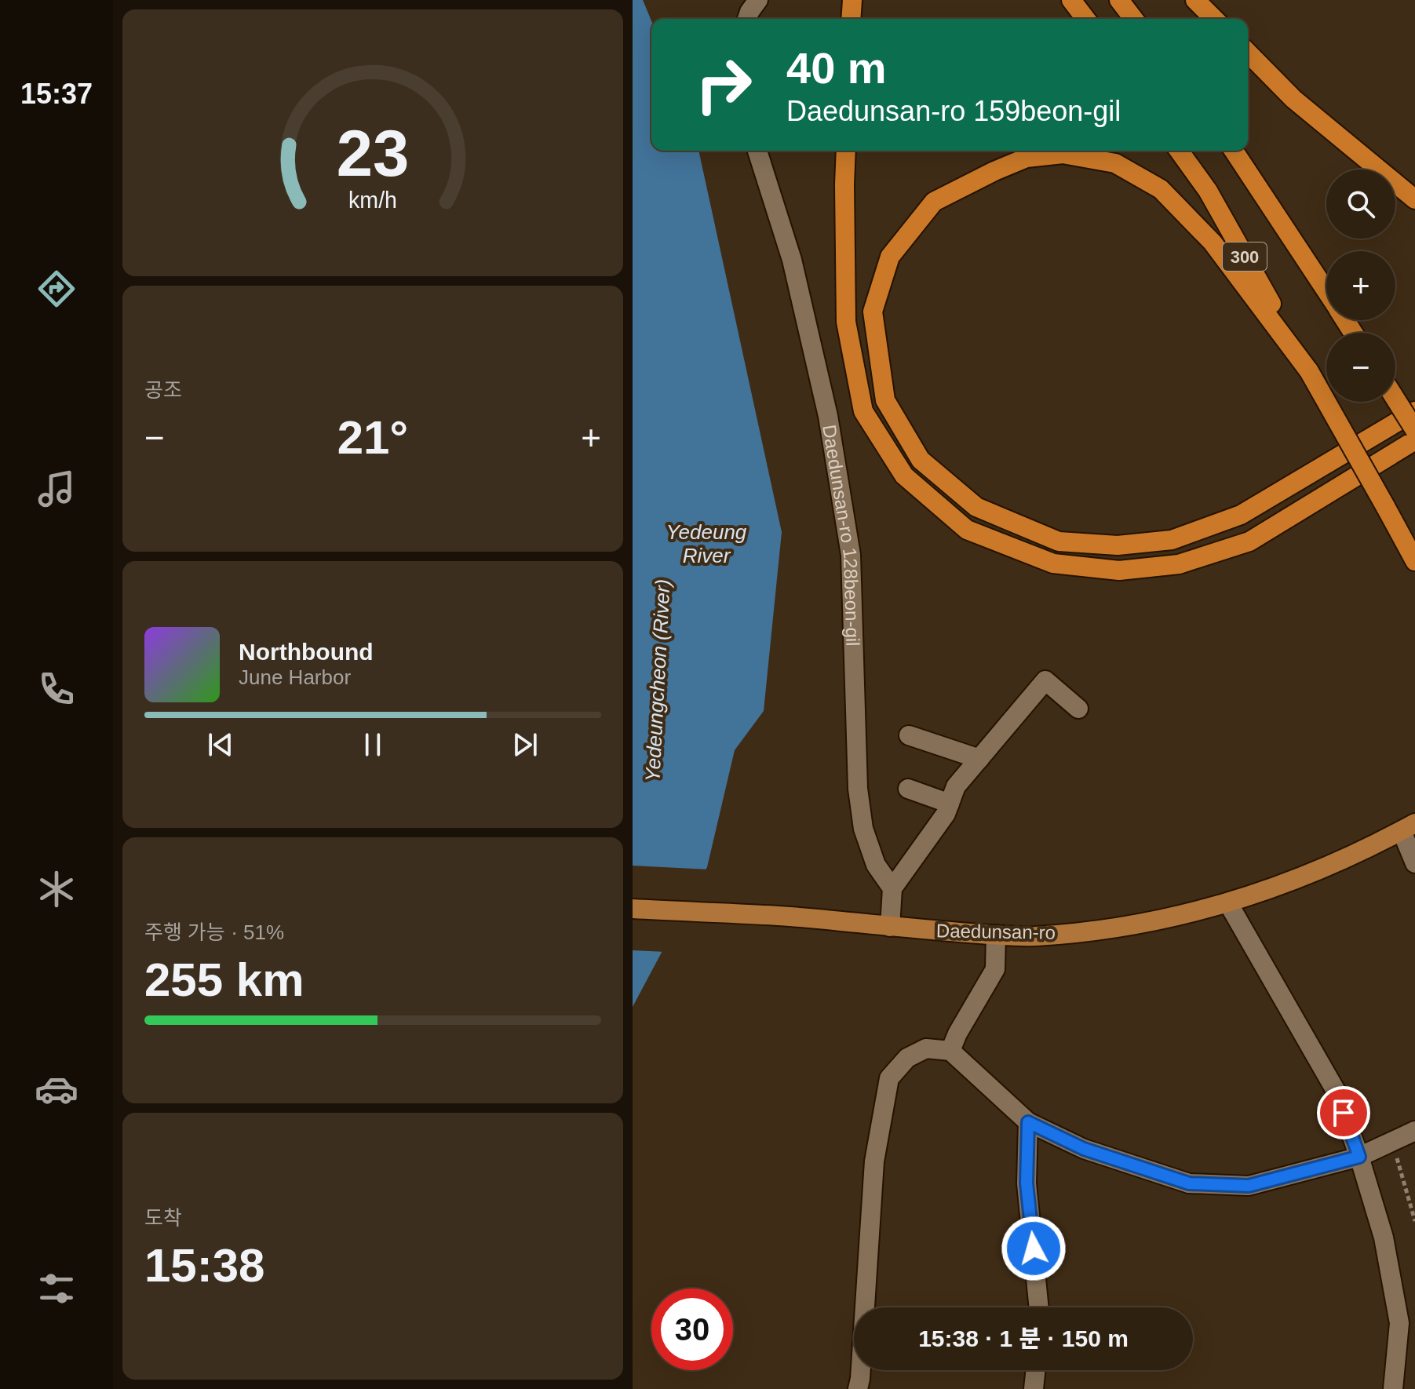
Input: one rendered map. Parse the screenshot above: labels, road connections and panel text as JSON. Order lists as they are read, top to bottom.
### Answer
{
  "streets": {
    "highway": ["300"],
    "main road": ["Daedunsan-ro"],
    "street": ["Daedunsan-ro 128beon-gil"]
  },
  "water": ["Yedeung River", "Yedeungcheon (River)"],
  "page": {
    "tabs": "15:37",
    "turn": ["40 m", "Daedunsan-ro 159beon-gil"],
    "map_buttons": ["+", "−"],
    "tile": [
      "공조",
      ["주행 가능 · 51%", "255 km"],
      ["도착", "15:38"]
    ],
    "heat": ["−", "21°", "+"],
    "song": ["Northbound", "June Harbor"],
    "limit": "30",
    "trip": "15:38 · 1 분 · 150 m",
    "gauge": ["23", "km/h"]
  }
}
